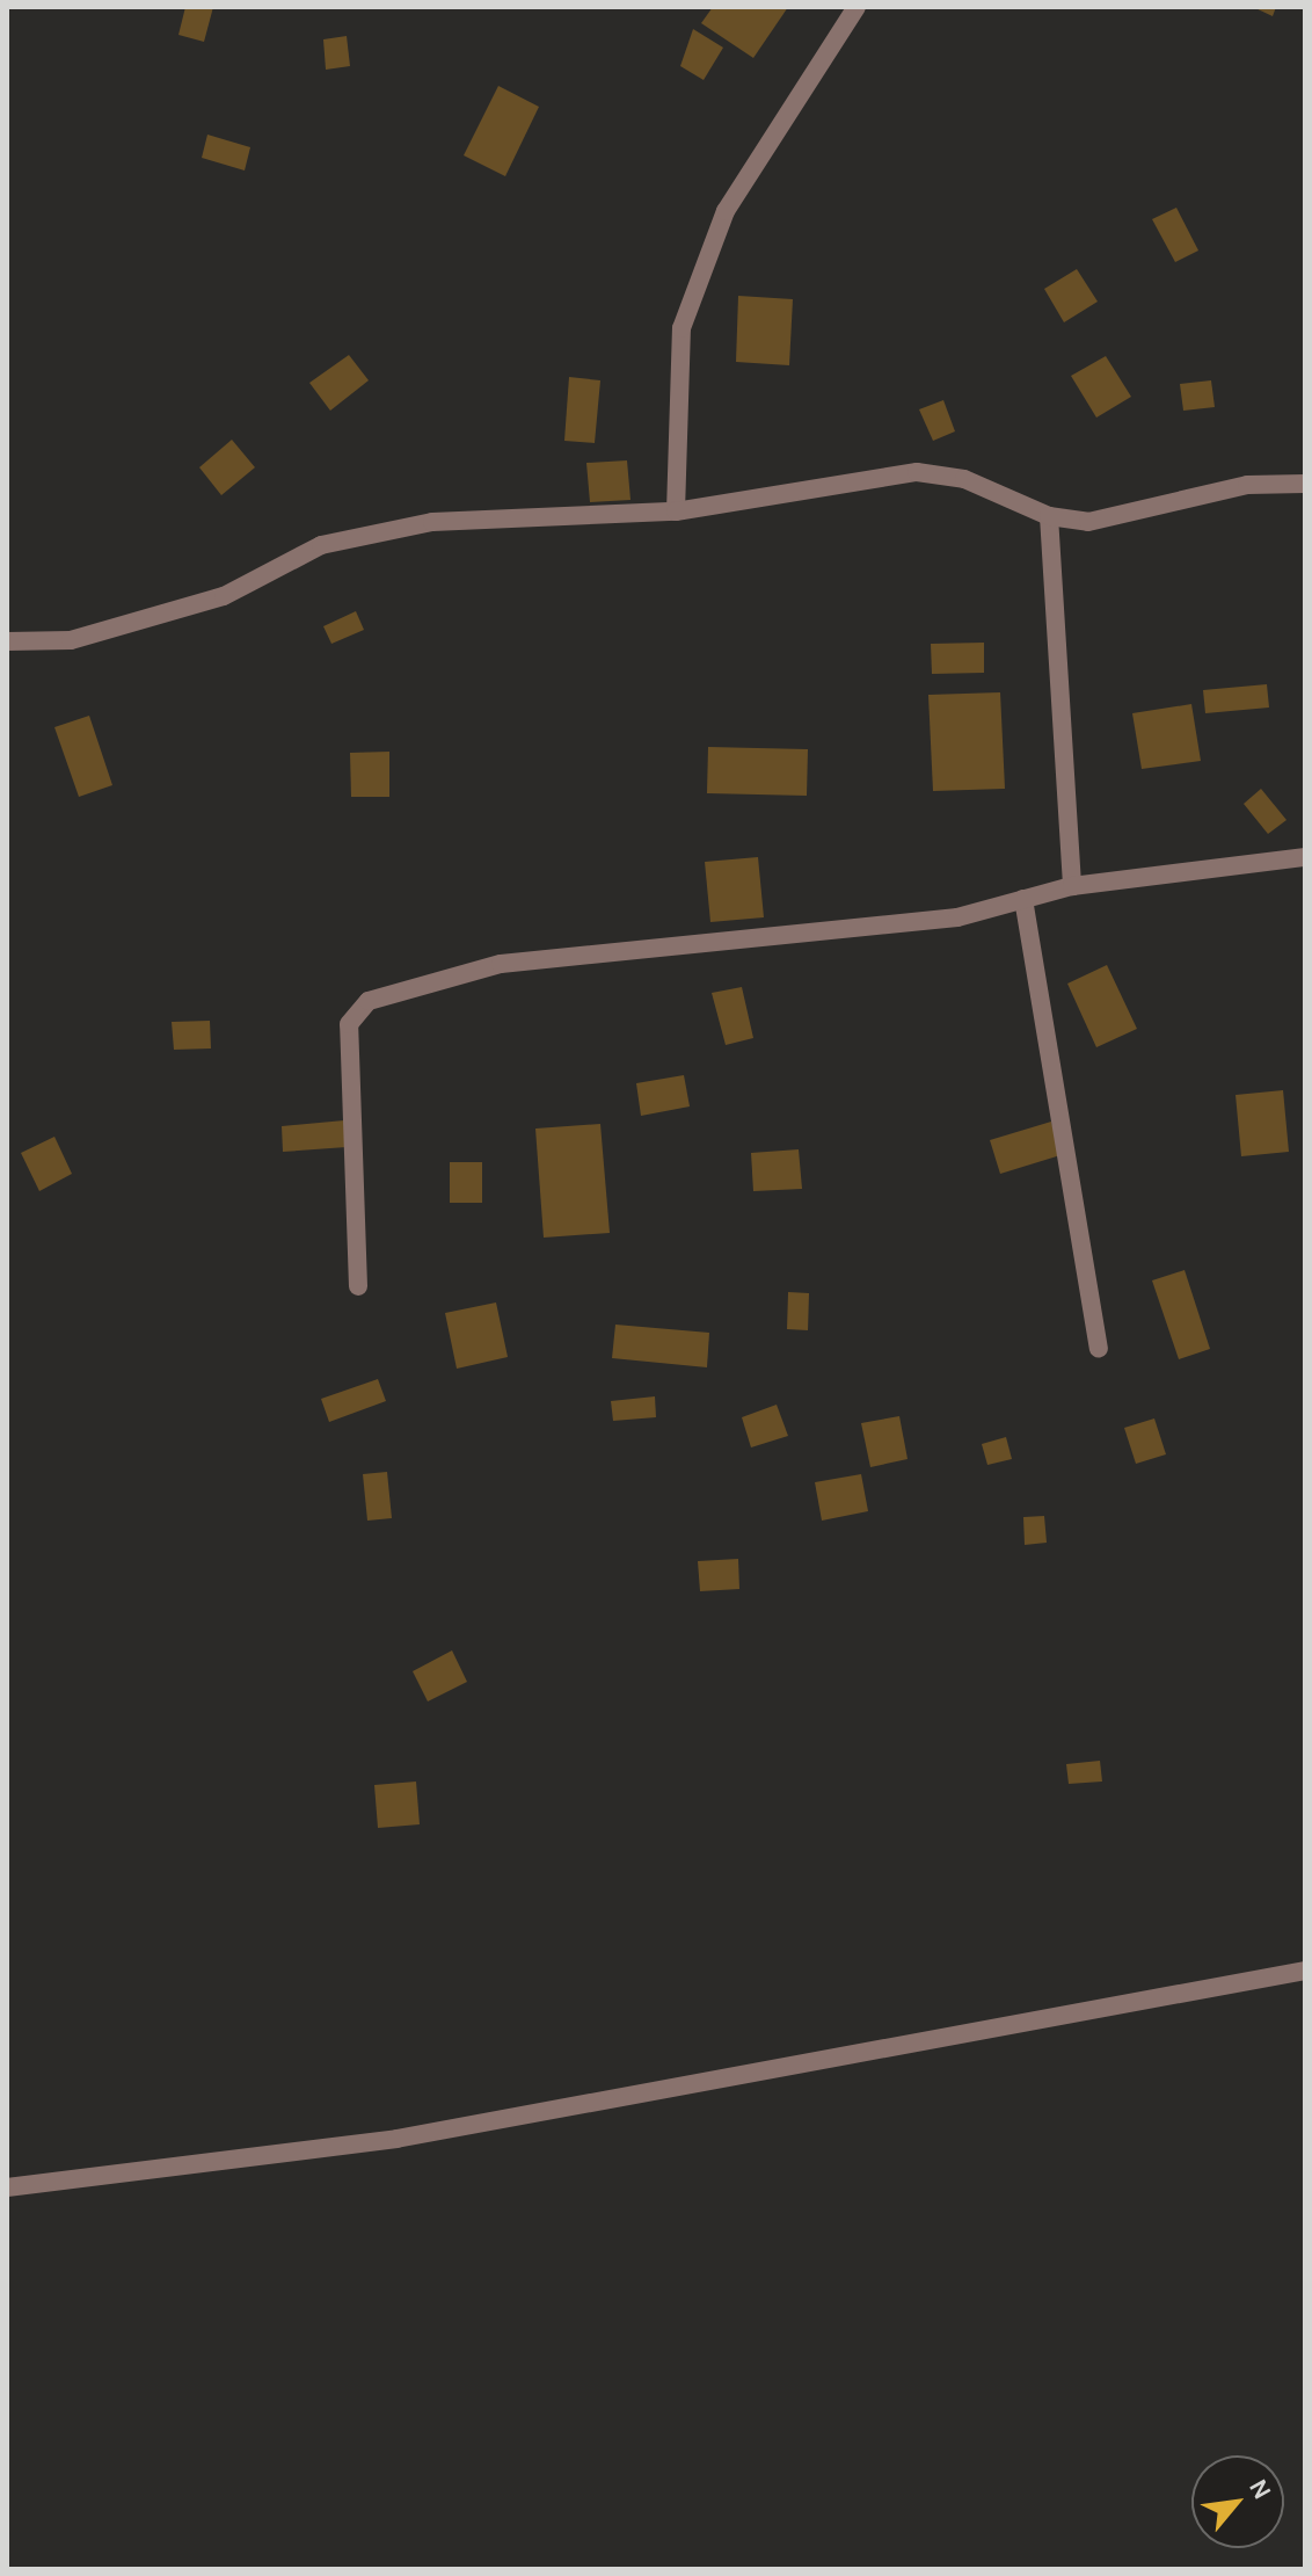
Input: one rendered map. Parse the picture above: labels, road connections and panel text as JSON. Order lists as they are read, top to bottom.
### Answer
{
  "north": "top right"
}
